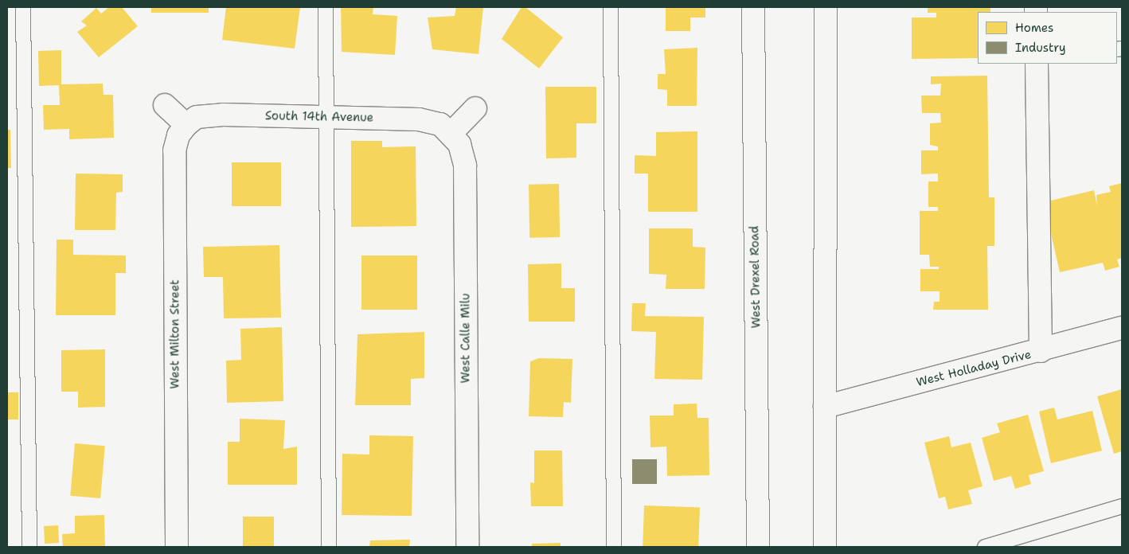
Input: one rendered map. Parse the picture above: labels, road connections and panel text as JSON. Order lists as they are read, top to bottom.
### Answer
{
  "streets": {
    "street": [
      "South 14th Avenue",
      "West Drexel Road",
      "West Milton Street",
      "West Calle Milu",
      "West Holladay Drive"
    ]
  },
  "crossings": [
    ["South 14th Avenue", "West Milton Street"],
    ["South 14th Avenue", "West Calle Milu"]
  ],
  "legend": ["Homes", "Industry"]
}
